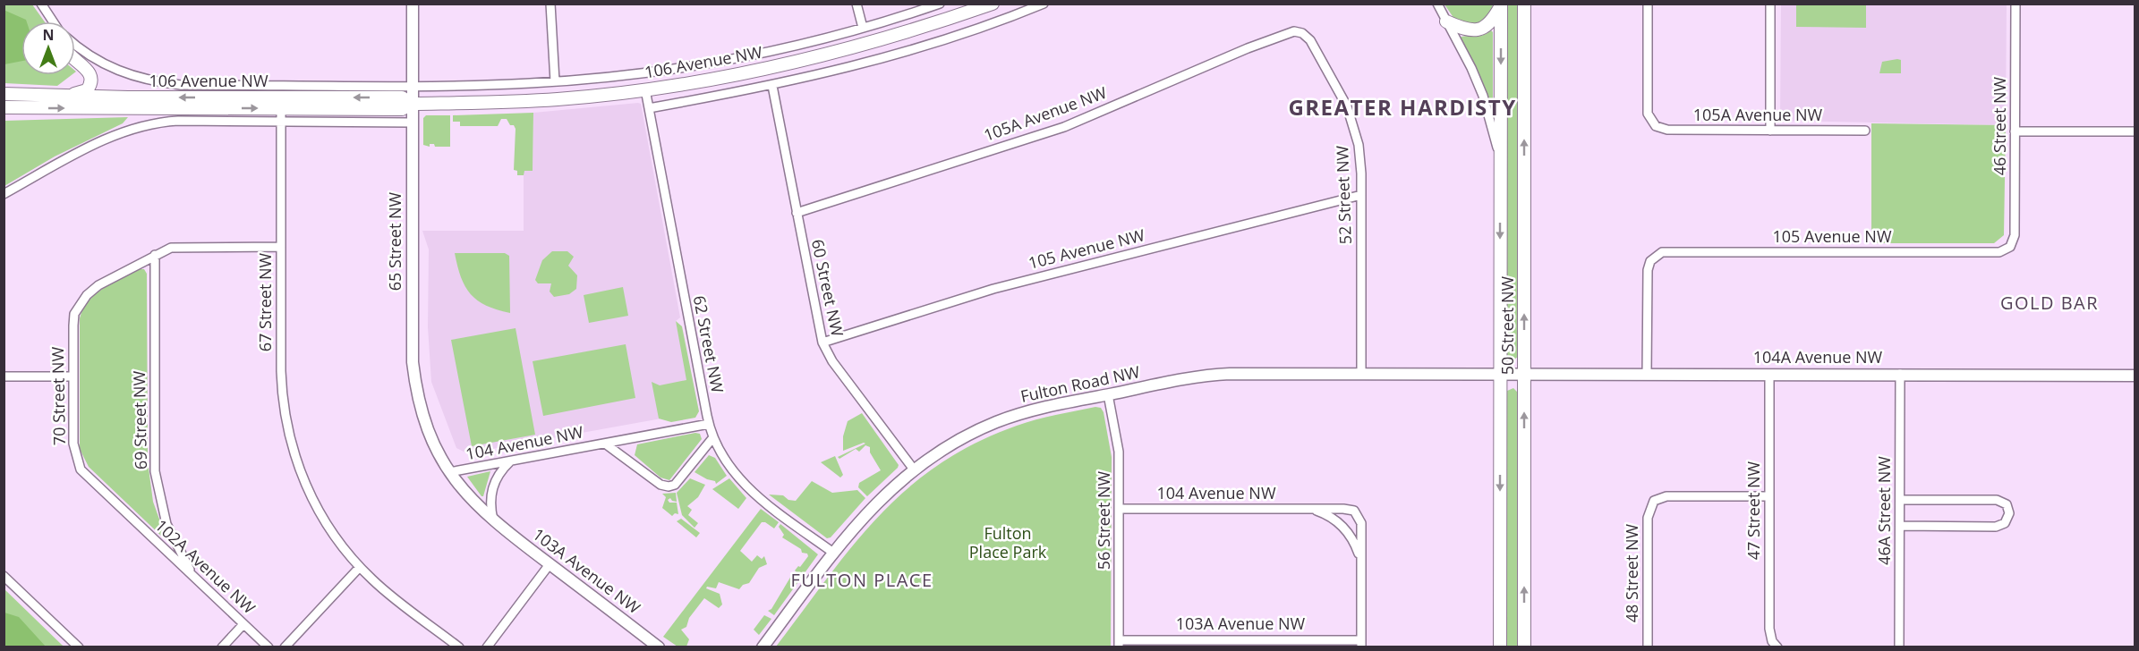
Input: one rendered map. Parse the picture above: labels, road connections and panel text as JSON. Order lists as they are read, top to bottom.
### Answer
{
  "streets": {
    "main road": ["106 Avenue NW", "50 Street NW"],
    "street": [
      "105A Avenue NW",
      "46 Street NW",
      "52 Street NW",
      "105 Avenue NW",
      "65 Street NW",
      "60 Street NW",
      "67 Street NW",
      "62 Street NW",
      "104A Avenue NW",
      "Fulton Road NW",
      "70 Street NW",
      "69 Street NW",
      "104 Avenue NW",
      "47 Street NW",
      "46A Street NW",
      "56 Street NW",
      "102A Avenue NW",
      "103A Avenue NW",
      "48 Street NW"
    ]
  },
  "crossings": [
    ["106 Avenue NW", "65 Street NW"],
    ["106 Avenue NW", "67 Street NW"],
    ["106 Avenue NW", "62 Street NW"],
    ["105A Avenue NW", "52 Street NW"],
    ["105A Avenue NW", "60 Street NW"],
    ["46 Street NW", "105 Avenue NW"],
    ["52 Street NW", "105 Avenue NW"],
    ["52 Street NW", "Fulton Road NW"],
    ["105 Avenue NW", "60 Street NW"],
    ["105 Avenue NW", "104A Avenue NW"],
    ["65 Street NW", "104 Avenue NW"],
    ["65 Street NW", "103A Avenue NW"],
    ["60 Street NW", "Fulton Road NW"],
    ["50 Street NW", "104A Avenue NW"],
    ["50 Street NW", "Fulton Road NW"],
    ["62 Street NW", "Fulton Road NW"],
    ["62 Street NW", "104 Avenue NW"],
    ["104A Avenue NW", "Fulton Road NW"],
    ["104A Avenue NW", "47 Street NW"],
    ["104A Avenue NW", "46A Street NW"],
    ["Fulton Road NW", "56 Street NW"],
    ["70 Street NW", "69 Street NW"],
    ["70 Street NW", "102A Avenue NW"],
    ["69 Street NW", "102A Avenue NW"],
    ["104 Avenue NW", "56 Street NW"],
    ["104 Avenue NW", "103A Avenue NW"],
    ["47 Street NW", "48 Street NW"],
    ["56 Street NW", "103A Avenue NW"]
  ],
  "districts": ["GREATER HARDISTY", "GOLD BAR", "FULTON PLACE"],
  "parks": ["Fulton Place Park"],
  "north": "top"
}
